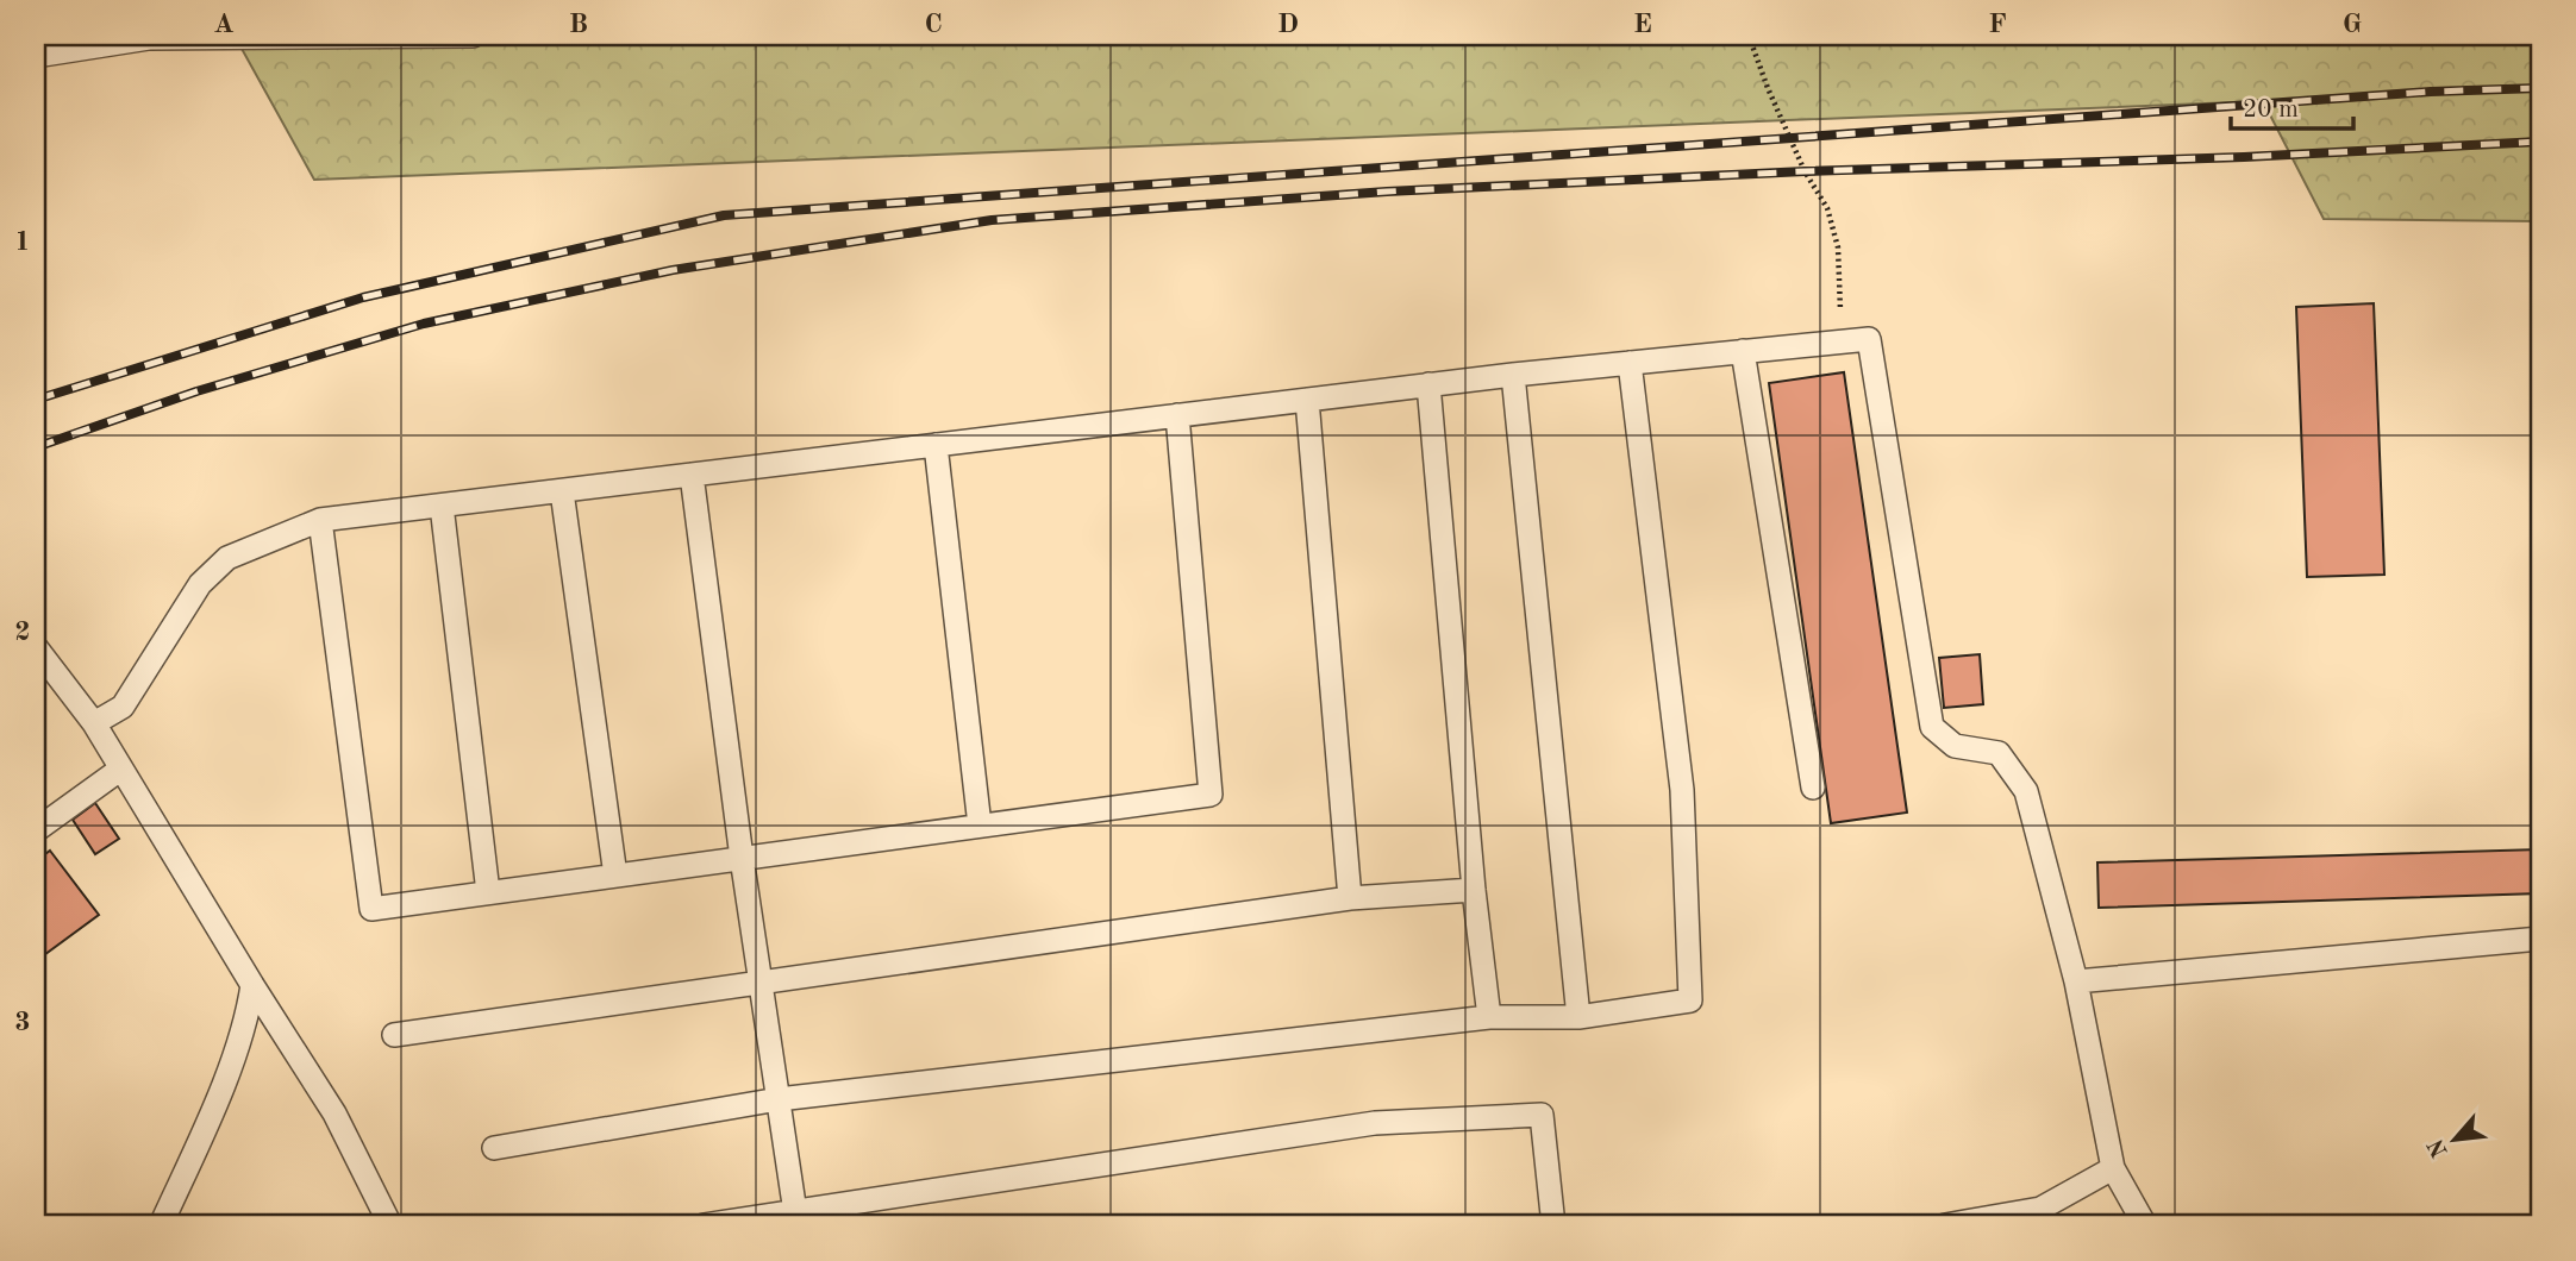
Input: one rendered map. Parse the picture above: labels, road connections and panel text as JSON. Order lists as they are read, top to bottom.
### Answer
{
  "scale_bar": "20 m",
  "north": "bottom left",
  "grid": {
    "columns": [
      "A",
      "B",
      "C",
      "D",
      "E",
      "F",
      "G"
    ],
    "rows": ["1", "2", "3"]
  }
}
